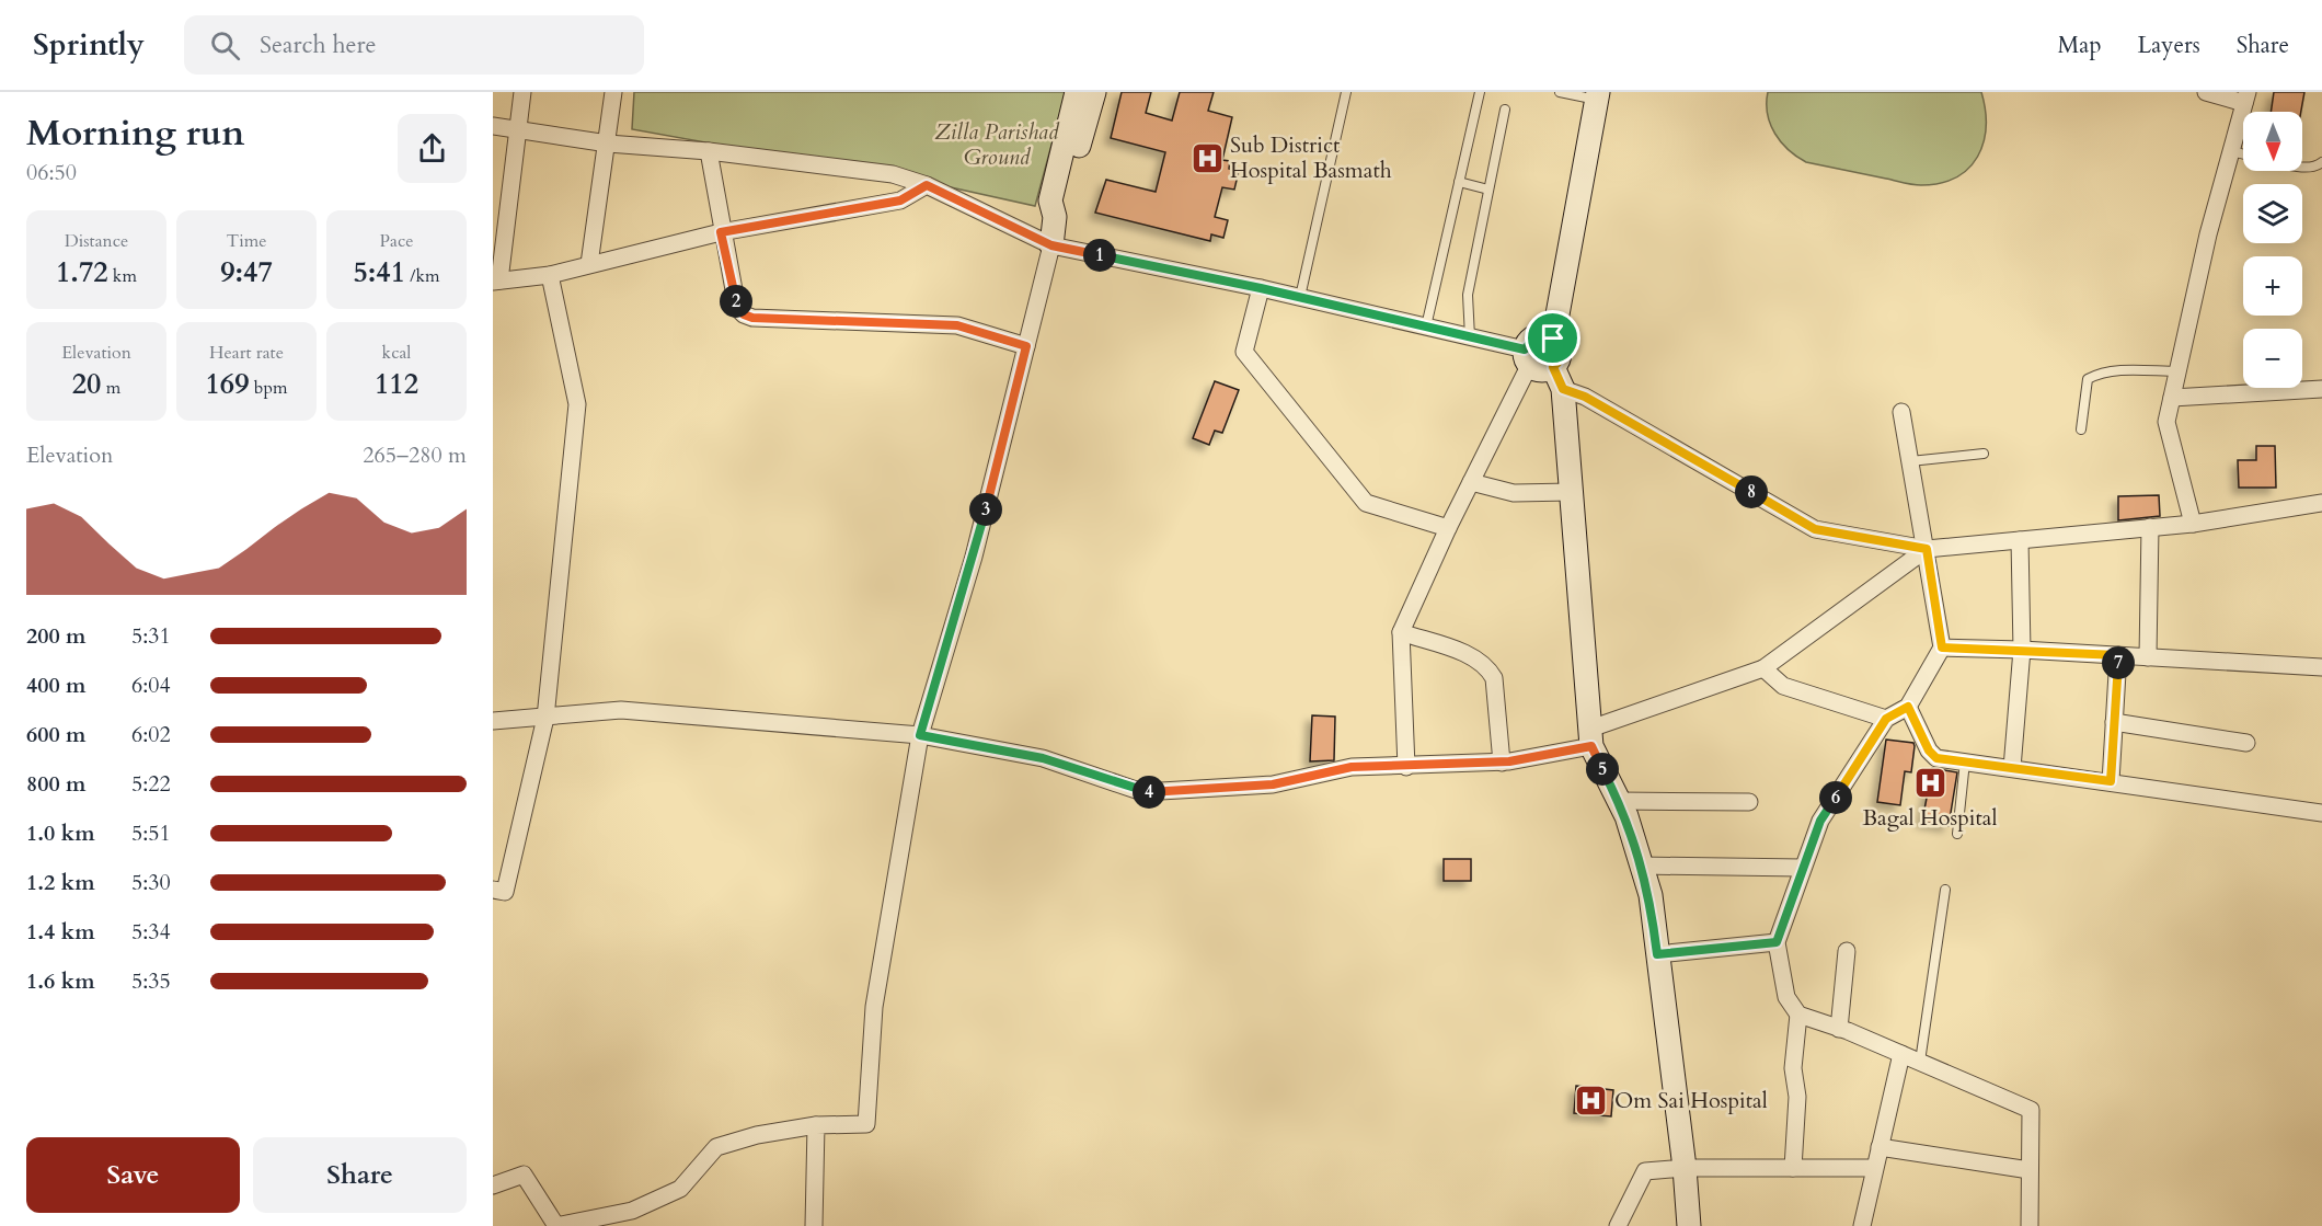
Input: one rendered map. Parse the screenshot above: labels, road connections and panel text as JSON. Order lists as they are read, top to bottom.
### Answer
{
  "parks": ["Zilla Parishad Ground"],
  "places": {
    "hospital": ["Sub District Hospital Basmath", "Bagal Hospital", "Om Sai Hospital"]
  },
  "north": "bottom",
  "page": {
    "header": "Sprintly",
    "search": "Search here",
    "nav": ["Map", "Layers", "Share"],
    "heading": ["Morning run", "06:50"],
    "map_buttons": ["+", "−"],
    "stats": [
      ["Distance", "1.72 km"],
      ["Time", "9:47"],
      ["Pace", "5:41 /km"],
      ["Elevation", "20 m"],
      ["Heart rate", "169 bpm"],
      ["kcal", "112"]
    ],
    "pins": [
      "1",
      "2",
      "8",
      "3",
      "7",
      "5",
      "4",
      "6"
    ],
    "chart": ["Elevation", "265–280 m"],
    "list": [
      {
        "name": "200 m",
        "note": "5:31"
      },
      {
        "name": "400 m",
        "note": "6:04"
      },
      {
        "name": "600 m",
        "note": "6:02"
      },
      {
        "name": "800 m",
        "note": "5:22"
      },
      {
        "name": "1.0 km",
        "note": "5:51"
      },
      {
        "name": "1.2 km",
        "note": "5:30"
      },
      {
        "name": "1.4 km",
        "note": "5:34"
      },
      {
        "name": "1.6 km",
        "note": "5:35"
      }
    ],
    "buttons": ["Save", "Share"]
  }
}
